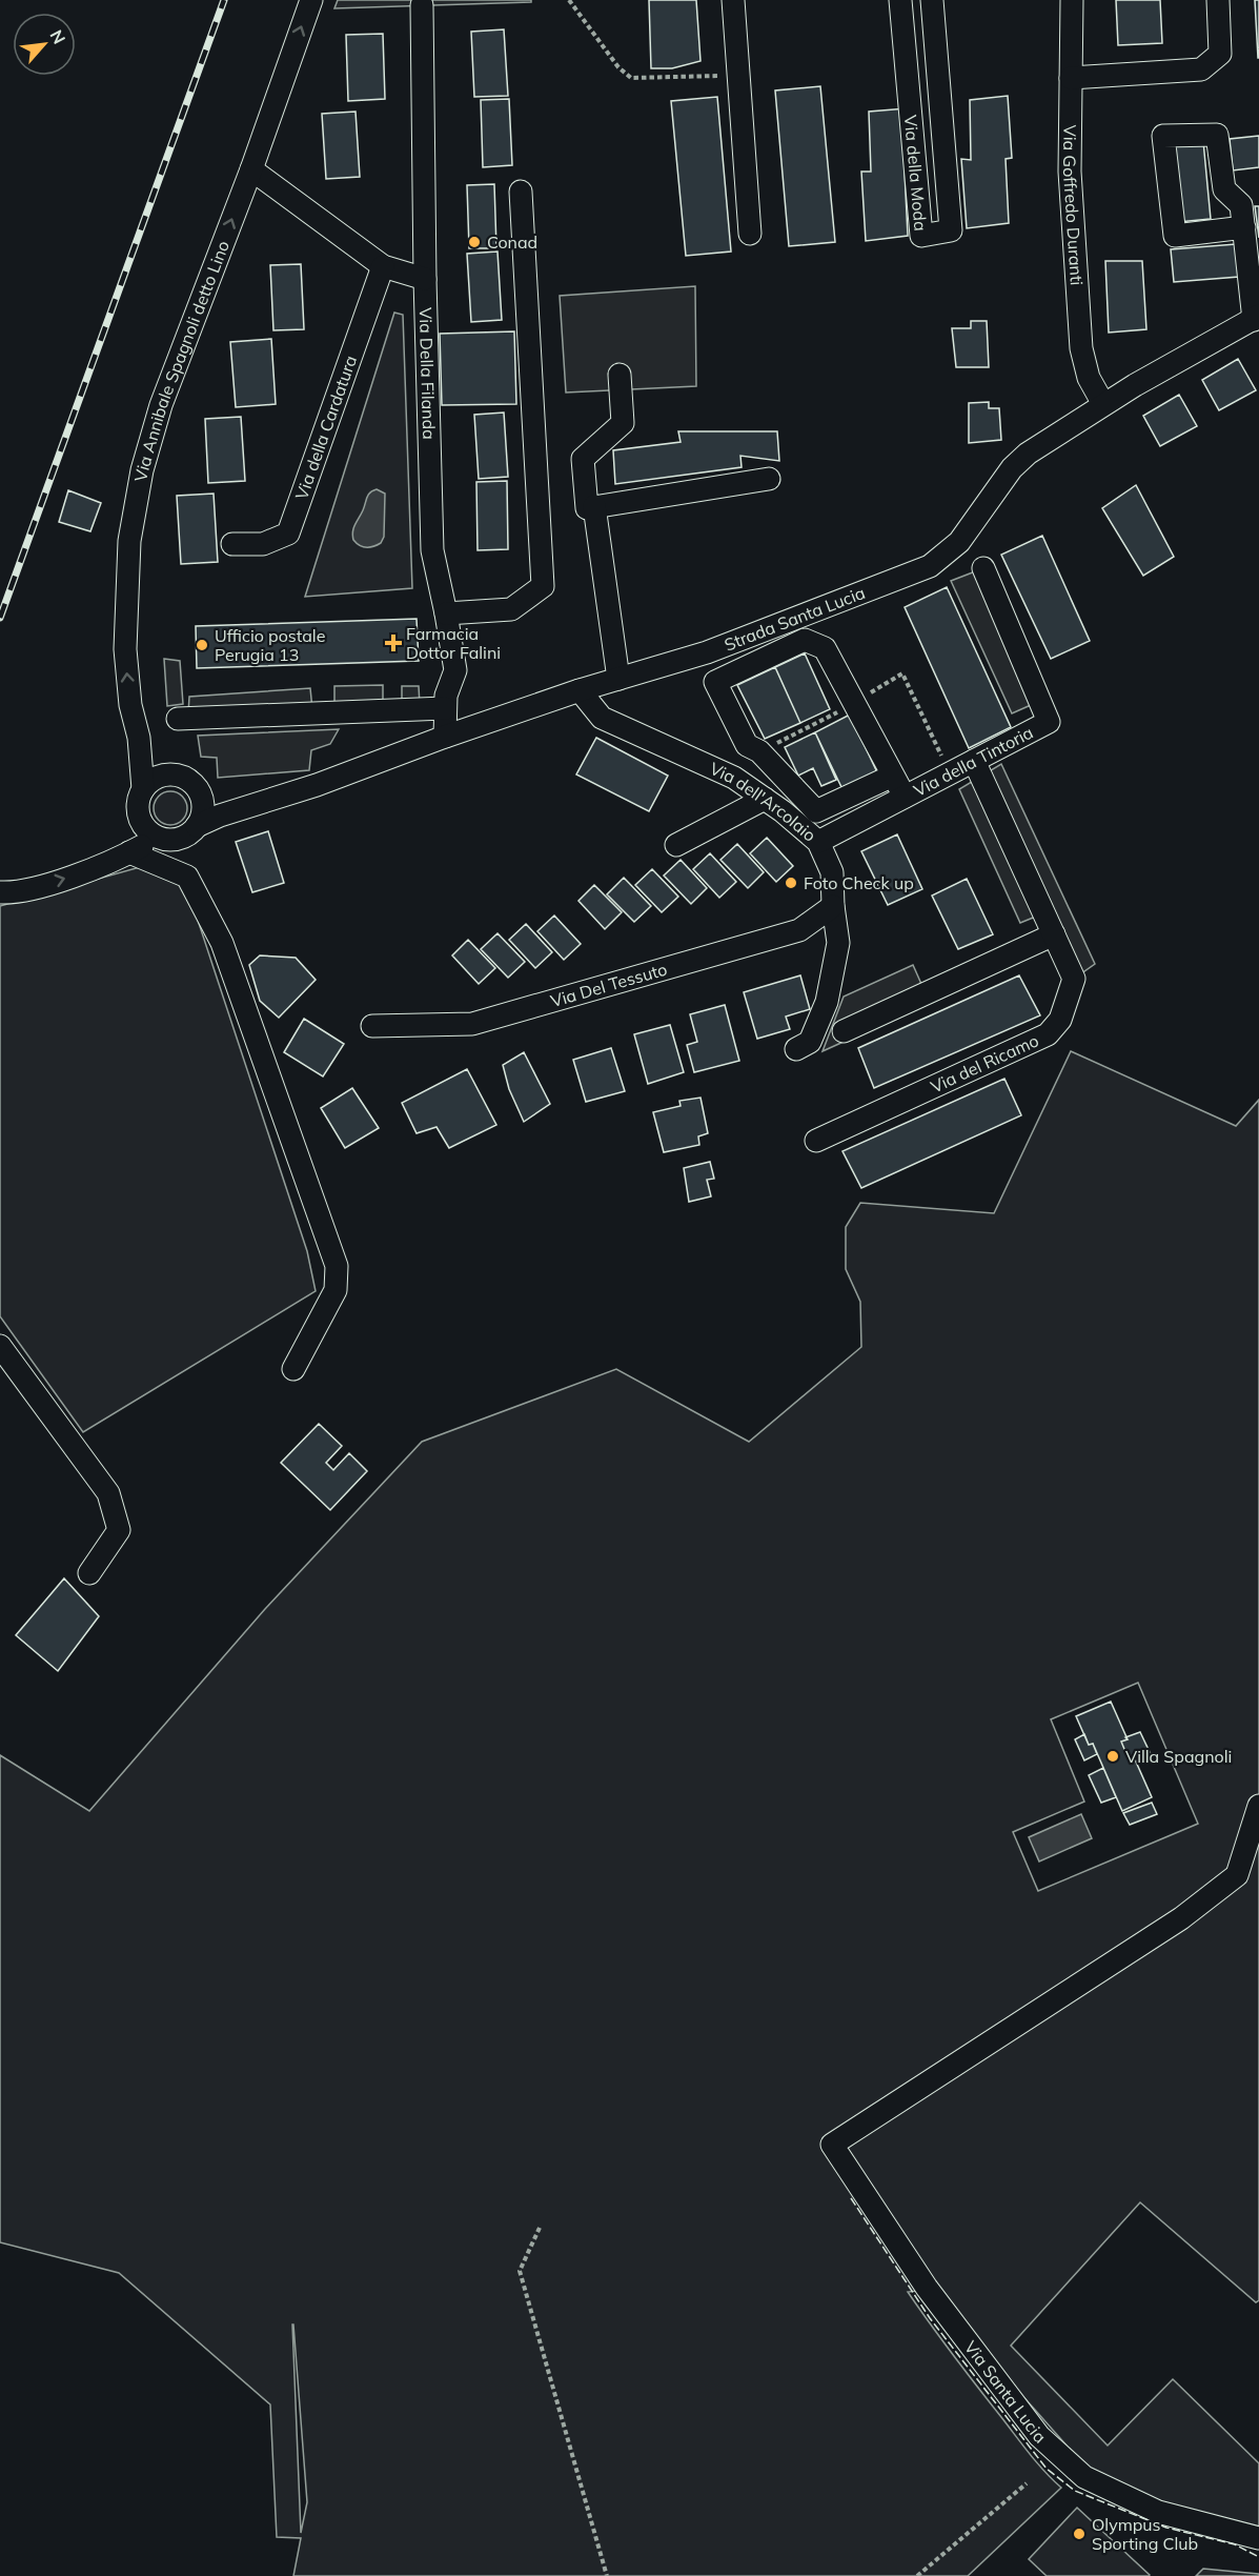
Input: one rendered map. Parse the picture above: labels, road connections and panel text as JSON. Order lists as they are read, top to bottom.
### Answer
{
  "streets": {
    "street": [
      "Via della Moda",
      "Via Goffredo Duranti",
      "Via Annibale Spagnoli detto Lino",
      "Via Della Filanda",
      "Via della Cardatura",
      "Strada Santa Lucia",
      "Via della Tintoria",
      "Via dell'Arcolaio",
      "Via Del Tessuto",
      "Via del Ricamo",
      "Via Santa Lucia"
    ]
  },
  "crossings": [
    ["Via Goffredo Duranti", "Strada Santa Lucia"],
    ["Via Annibale Spagnoli detto Lino", "Strada Santa Lucia"],
    ["Via Della Filanda", "Strada Santa Lucia"],
    ["Strada Santa Lucia", "Via dell'Arcolaio"],
    ["Via della Tintoria", "Via dell'Arcolaio"],
    ["Via della Tintoria", "Via del Ricamo"],
    ["Via dell'Arcolaio", "Via Del Tessuto"]
  ],
  "one_way": ["Via Annibale Spagnoli detto Lino"],
  "places": {
    "other": [
      "Conad",
      "Ufficio postale Perugia 13",
      "Foto Check up",
      "Villa Spagnoli",
      "Olympus Sporting Club"
    ],
    "health": ["Farmacia Dottor Falini"]
  },
  "north": "top right"
}
